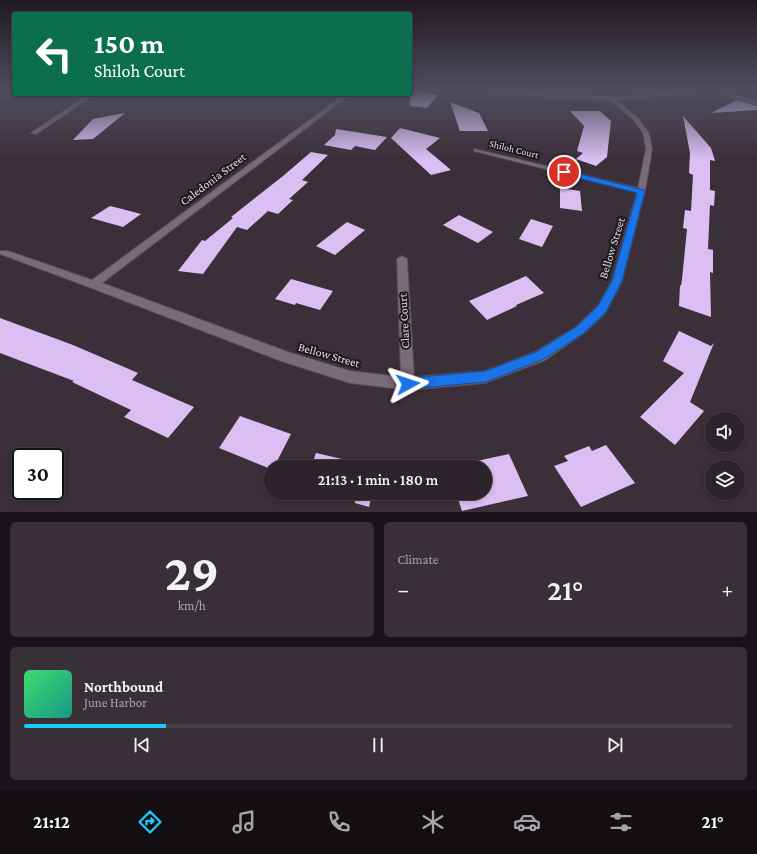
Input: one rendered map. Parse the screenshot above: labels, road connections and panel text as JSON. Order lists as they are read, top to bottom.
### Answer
{
  "streets": {
    "street": [
      "Shiloh Court",
      "Caledonia Street",
      "Bellow Street",
      "Clare Court"
    ]
  },
  "crossings": [
    ["Shiloh Court", "Bellow Street"],
    ["Caledonia Street", "Bellow Street"],
    ["Bellow Street", "Clare Court"]
  ],
  "page": {
    "turn": ["150 m", "Shiloh Court"],
    "limit": "30",
    "trip": "21:13 · 1 min · 180 m",
    "tile": [
      ["29", "km/h"],
      "Climate"
    ],
    "heat": ["−", "21°", "+"],
    "song": ["Northbound", "June Harbor"],
    "tabs": ["21:12", "21°"]
  }
}
